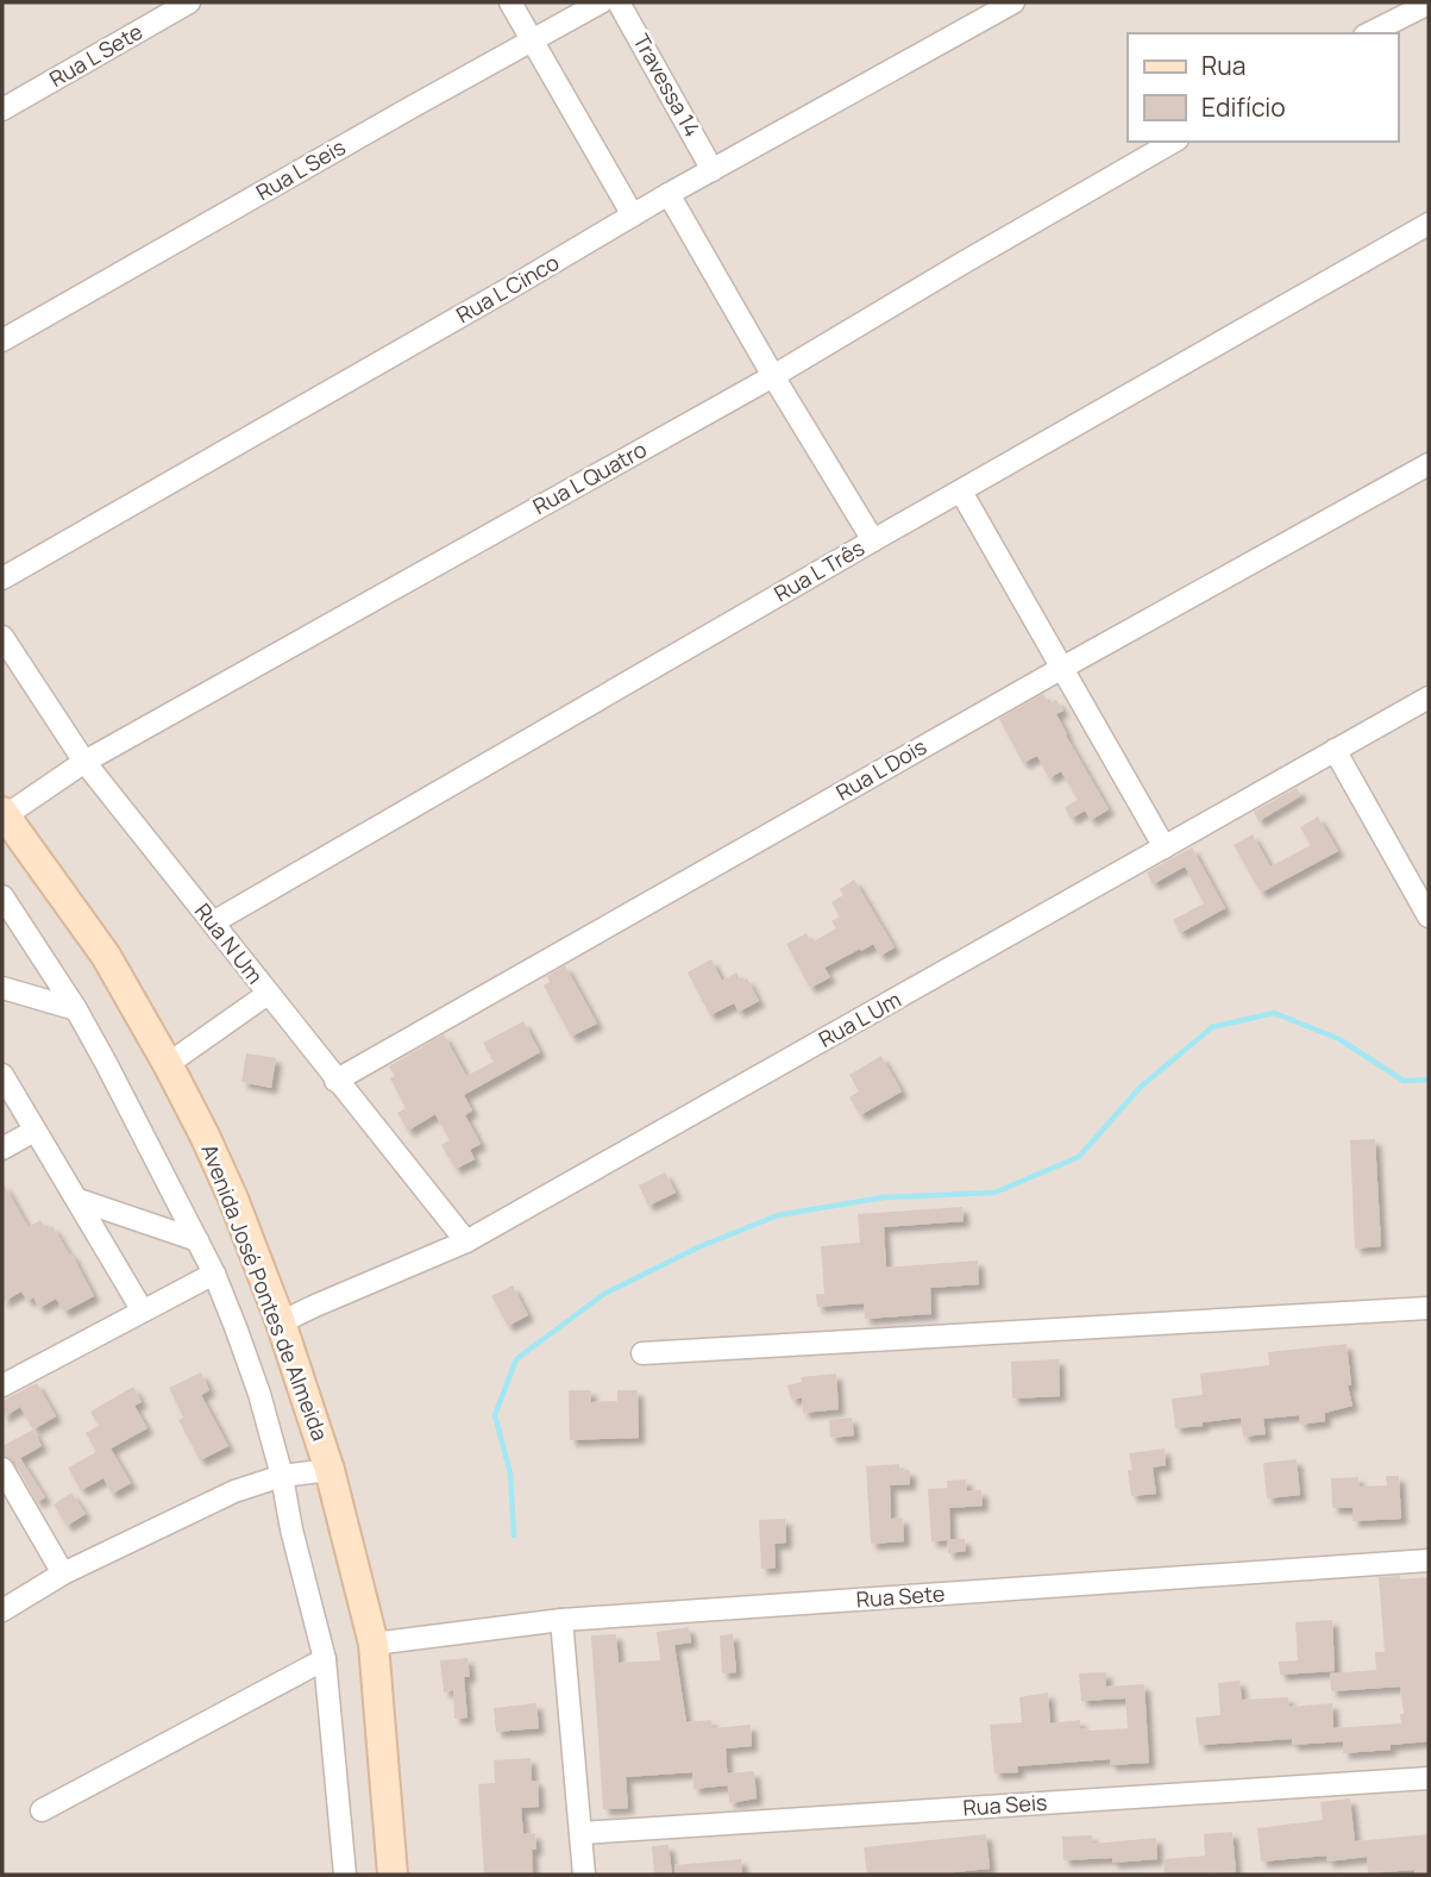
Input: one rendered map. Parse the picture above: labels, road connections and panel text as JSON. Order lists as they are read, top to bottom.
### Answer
{
  "streets": {
    "street": [
      "Rua L Sete",
      "Travessa 14",
      "Rua L Seis",
      "Rua L Cinco",
      "Rua L Quatro",
      "Rua L Três",
      "Rua L Dois",
      "Rua N Um",
      "Rua L Um",
      "Avenida José Pontes de Almeida",
      "Rua Sete",
      "Rua Seis"
    ]
  },
  "crossings": [
    ["Travessa 14", "Rua L Cinco"],
    ["Rua L Quatro", "Rua N Um"],
    ["Rua L Quatro", "Avenida José Pontes de Almeida"],
    ["Rua L Três", "Rua N Um"],
    ["Rua L Dois", "Rua N Um"],
    ["Rua N Um", "Rua L Um"],
    ["Rua L Um", "Avenida José Pontes de Almeida"],
    ["Avenida José Pontes de Almeida", "Rua Sete"]
  ],
  "legend": ["Rua", "Edifício"]
}
